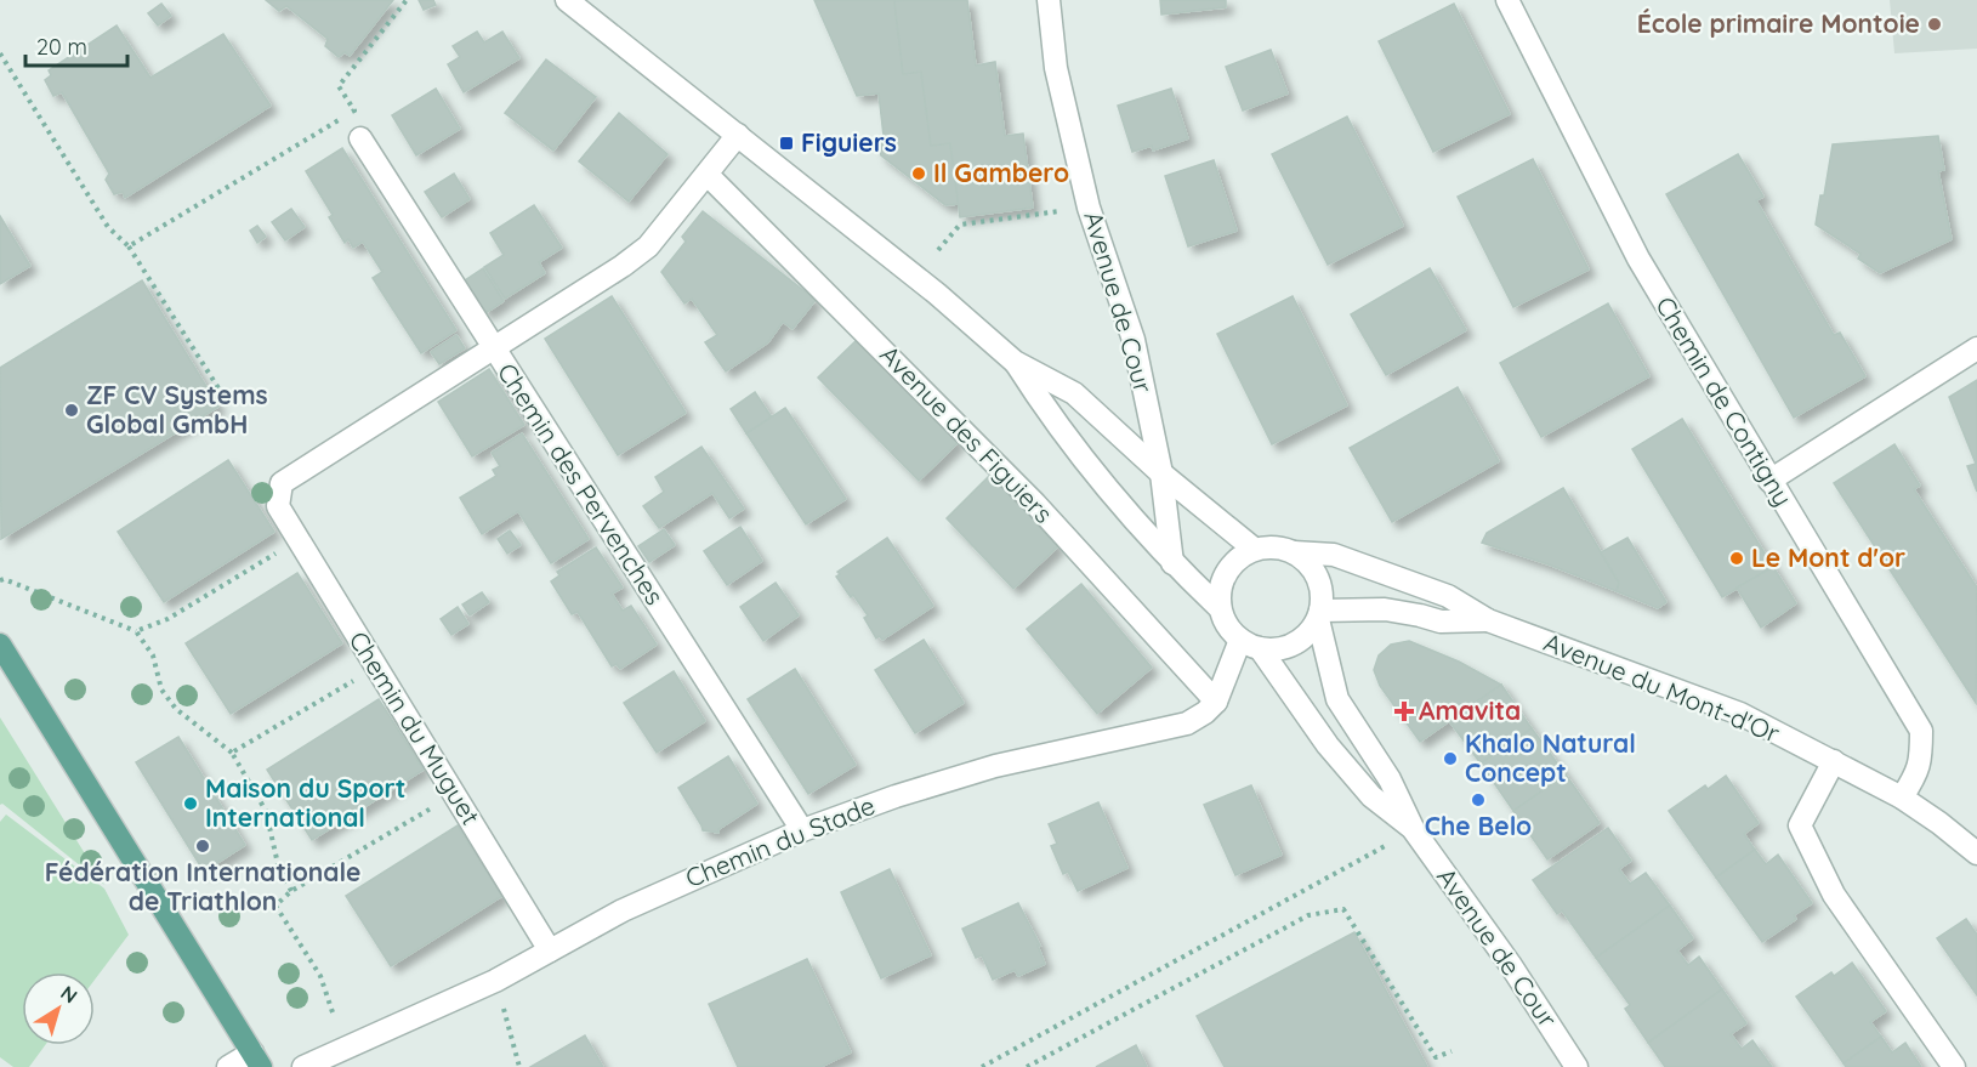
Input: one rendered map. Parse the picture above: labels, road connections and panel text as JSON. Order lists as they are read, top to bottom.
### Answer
{
  "streets": {
    "street": [
      "Avenue de Cour",
      "Chemin de Contigny",
      "Avenue des Figuiers",
      "Chemin des Pervenches",
      "Avenue du Mont-d'Or",
      "Chemin du Muguet",
      "Chemin du Stade"
    ]
  },
  "crossings": [
    ["Avenue de Cour", "Avenue du Mont-d'Or"],
    ["Chemin de Contigny", "Avenue du Mont-d'Or"],
    ["Avenue des Figuiers", "Chemin du Stade"],
    ["Chemin des Pervenches", "Chemin du Muguet"],
    ["Chemin des Pervenches", "Chemin du Stade"],
    ["Chemin du Muguet", "Chemin du Stade"]
  ],
  "places": {
    "other": [
      "École primaire Montoie",
      "Il Gambero",
      "ZF CV Systems Global GmbH",
      "Le Mont d'or",
      "Khalo Natural Concept",
      "Che Belo",
      "Maison du Sport International",
      "Fédération Internationale de Triathlon"
    ],
    "transit": ["Figuiers"],
    "health": ["Amavita"]
  },
  "scale_bar": "20 m",
  "north": "top right"
}
